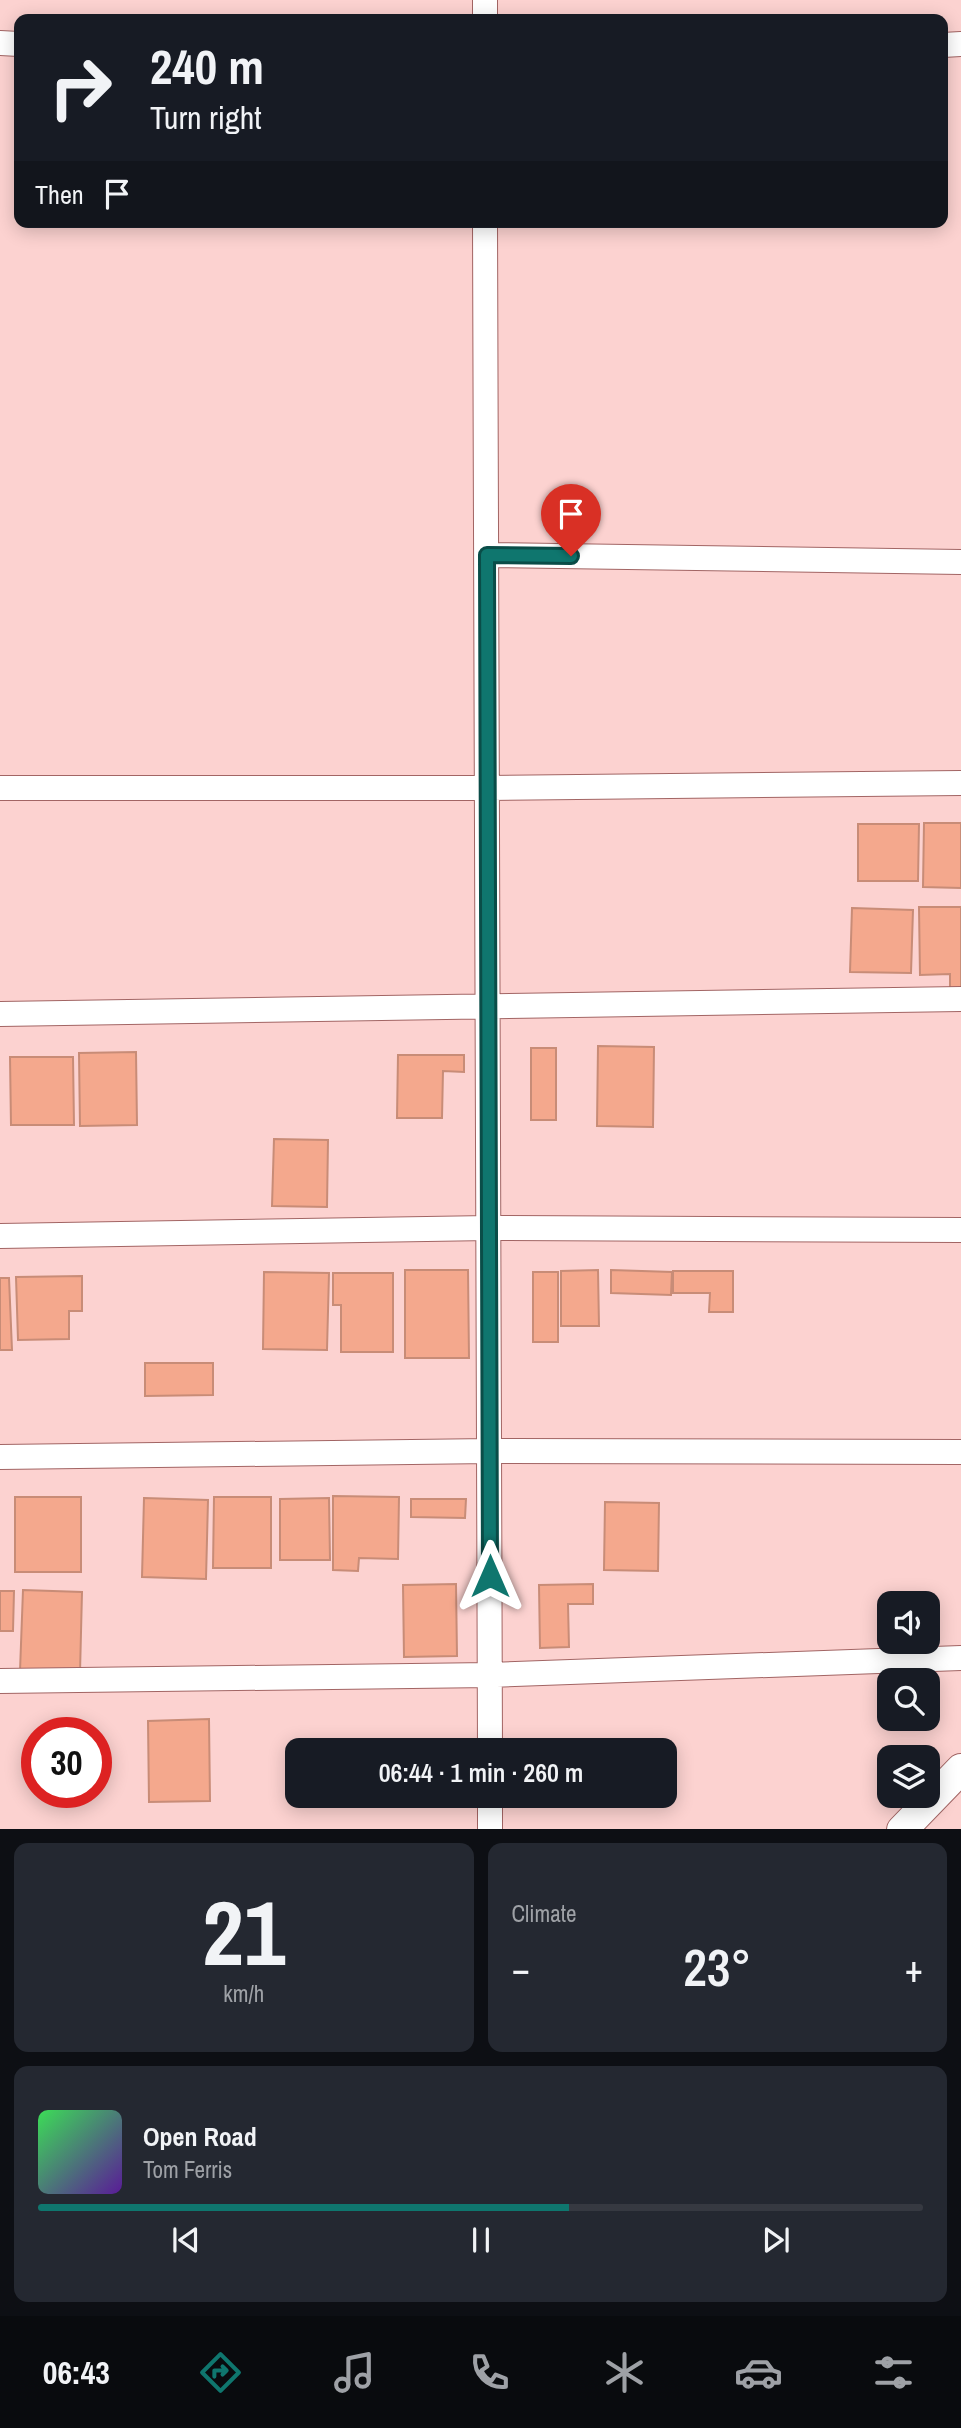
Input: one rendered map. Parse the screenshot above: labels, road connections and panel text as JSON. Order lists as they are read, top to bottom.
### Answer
{
  "page": {
    "turn": ["240 m", "Turn right"],
    "then": "Then",
    "limit": "30",
    "trip": "06:44 · 1 min · 260 m",
    "tile": [
      ["21", "km/h"],
      "Climate"
    ],
    "heat": ["−", "23°", "+"],
    "song": ["Open Road", "Tom Ferris"],
    "tabs": "06:43"
  }
}
